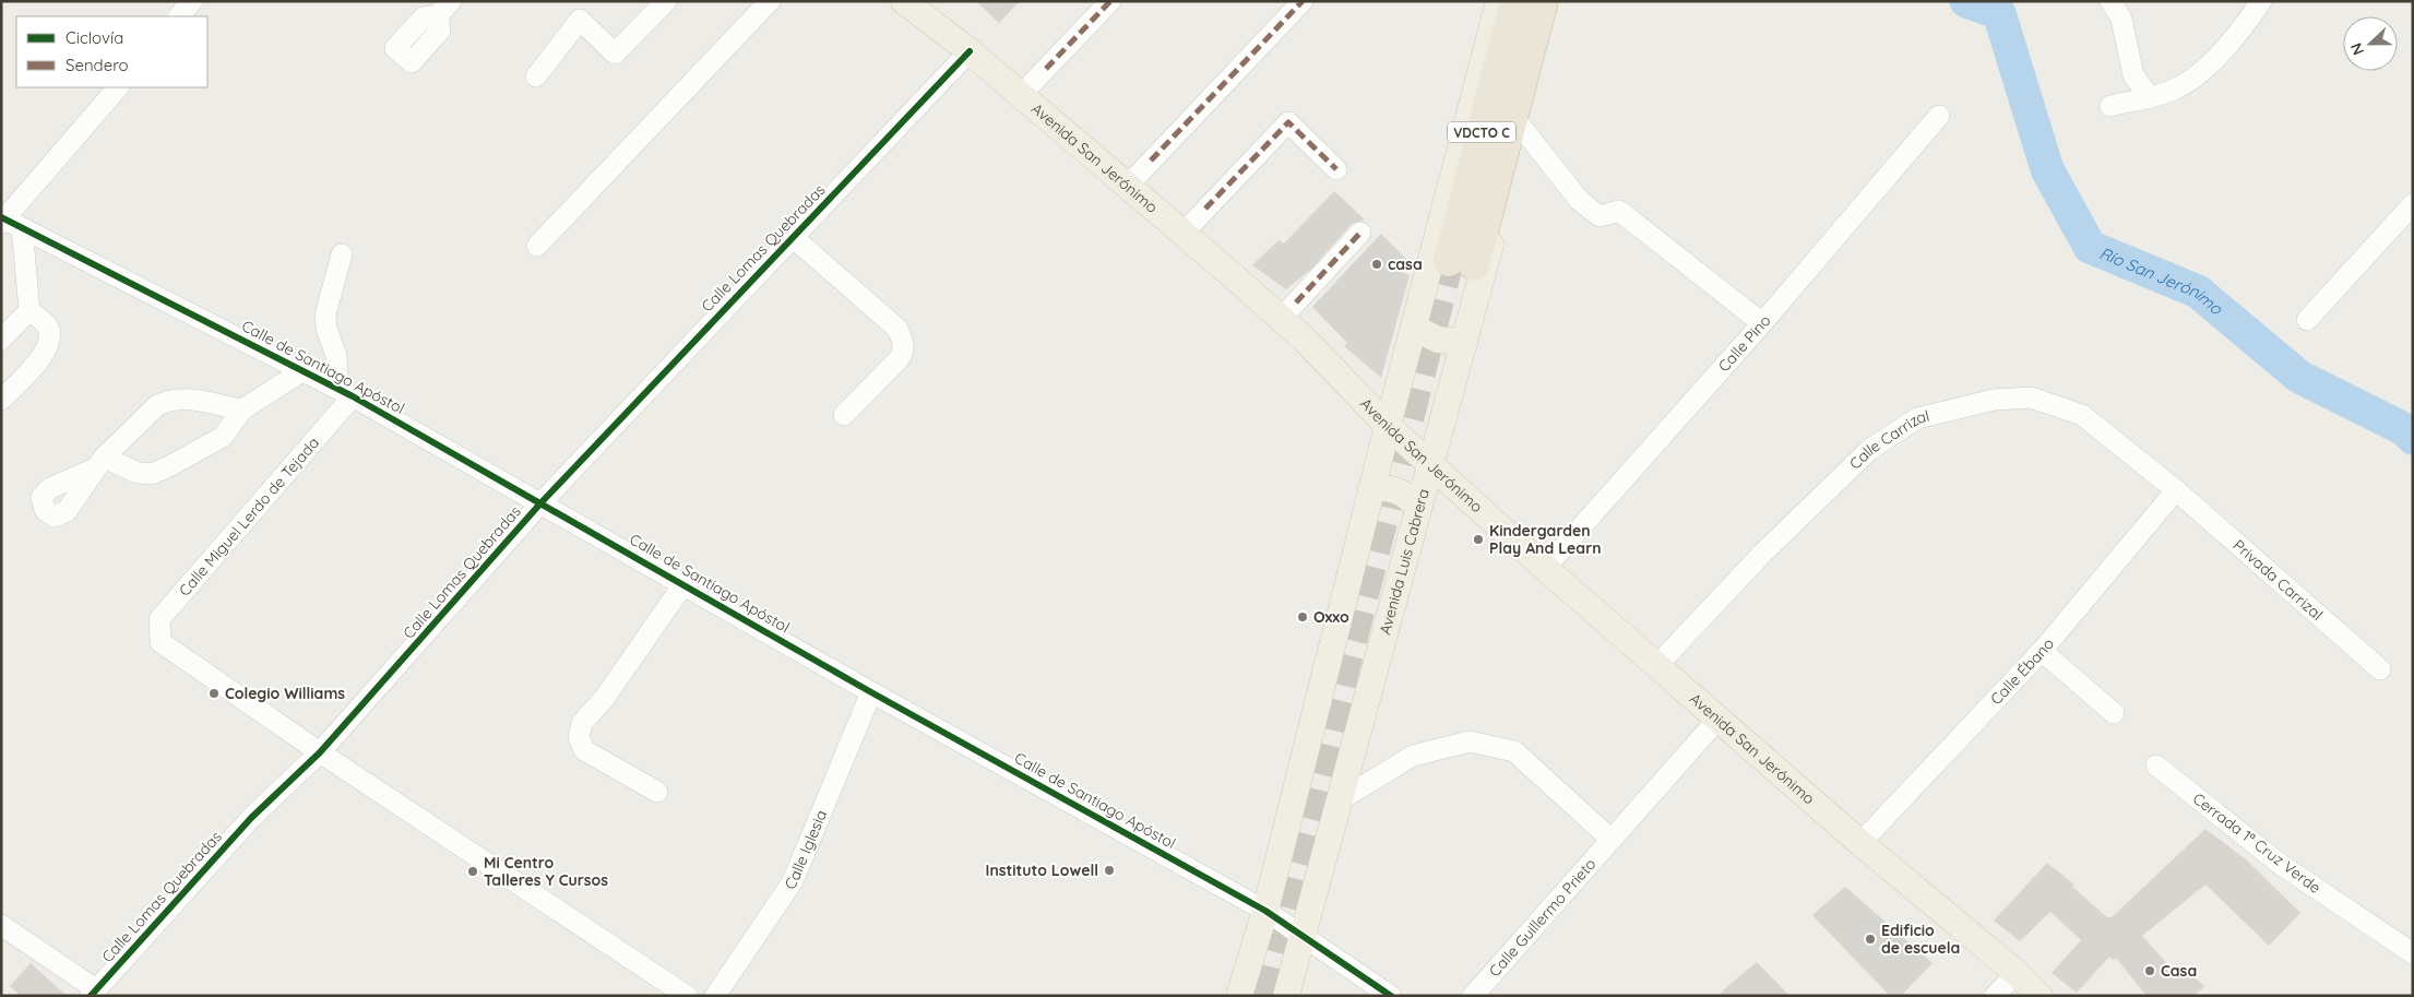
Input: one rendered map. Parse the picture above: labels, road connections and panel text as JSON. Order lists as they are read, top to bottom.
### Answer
{
  "streets": {
    "highway": ["VDCTO C"],
    "main road": ["Avenida San Jerónimo", "Avenida Luis Cabrera"],
    "street": [
      "Calle Lomas Quebradas",
      "Calle Pino",
      "Calle de Santiago Apóstol",
      "Calle Carrizal",
      "Calle Miguel Lerdo de Tejada",
      "Privada Carrizal",
      "Calle Ébano",
      "Cerrada 1ª Cruz Verde",
      "Calle Iglesia",
      "Calle Guillermo Prieto"
    ]
  },
  "crossings": [
    ["Avenida San Jerónimo", "Calle Lomas Quebradas"],
    ["Avenida San Jerónimo", "Calle Pino"],
    ["Avenida San Jerónimo", "Calle Carrizal"],
    ["Avenida San Jerónimo", "Avenida Luis Cabrera"],
    ["Avenida San Jerónimo", "Calle Ébano"],
    ["Avenida San Jerónimo", "Calle Guillermo Prieto"],
    ["Calle Lomas Quebradas", "Calle de Santiago Apóstol"],
    ["Calle Lomas Quebradas", "Calle Miguel Lerdo de Tejada"],
    ["Calle de Santiago Apóstol", "Calle Miguel Lerdo de Tejada"],
    ["Calle de Santiago Apóstol", "Avenida Luis Cabrera"],
    ["Calle de Santiago Apóstol", "Calle Iglesia"],
    ["Calle Carrizal", "Privada Carrizal"],
    ["Calle Carrizal", "Calle Ébano"],
    ["Privada Carrizal", "Calle Ébano"]
  ],
  "water": ["Río San Jerónimo"],
  "places": [
    "casa",
    "Kindergarden Play And Learn",
    "Oxxo",
    "Colegio Williams",
    "Instituto Lowell",
    "Mi Centro Talleres Y Cursos",
    "Edificio de escuela",
    "Casa"
  ],
  "legend": ["Ciclovía", "Sendero"],
  "north": "left"
}
